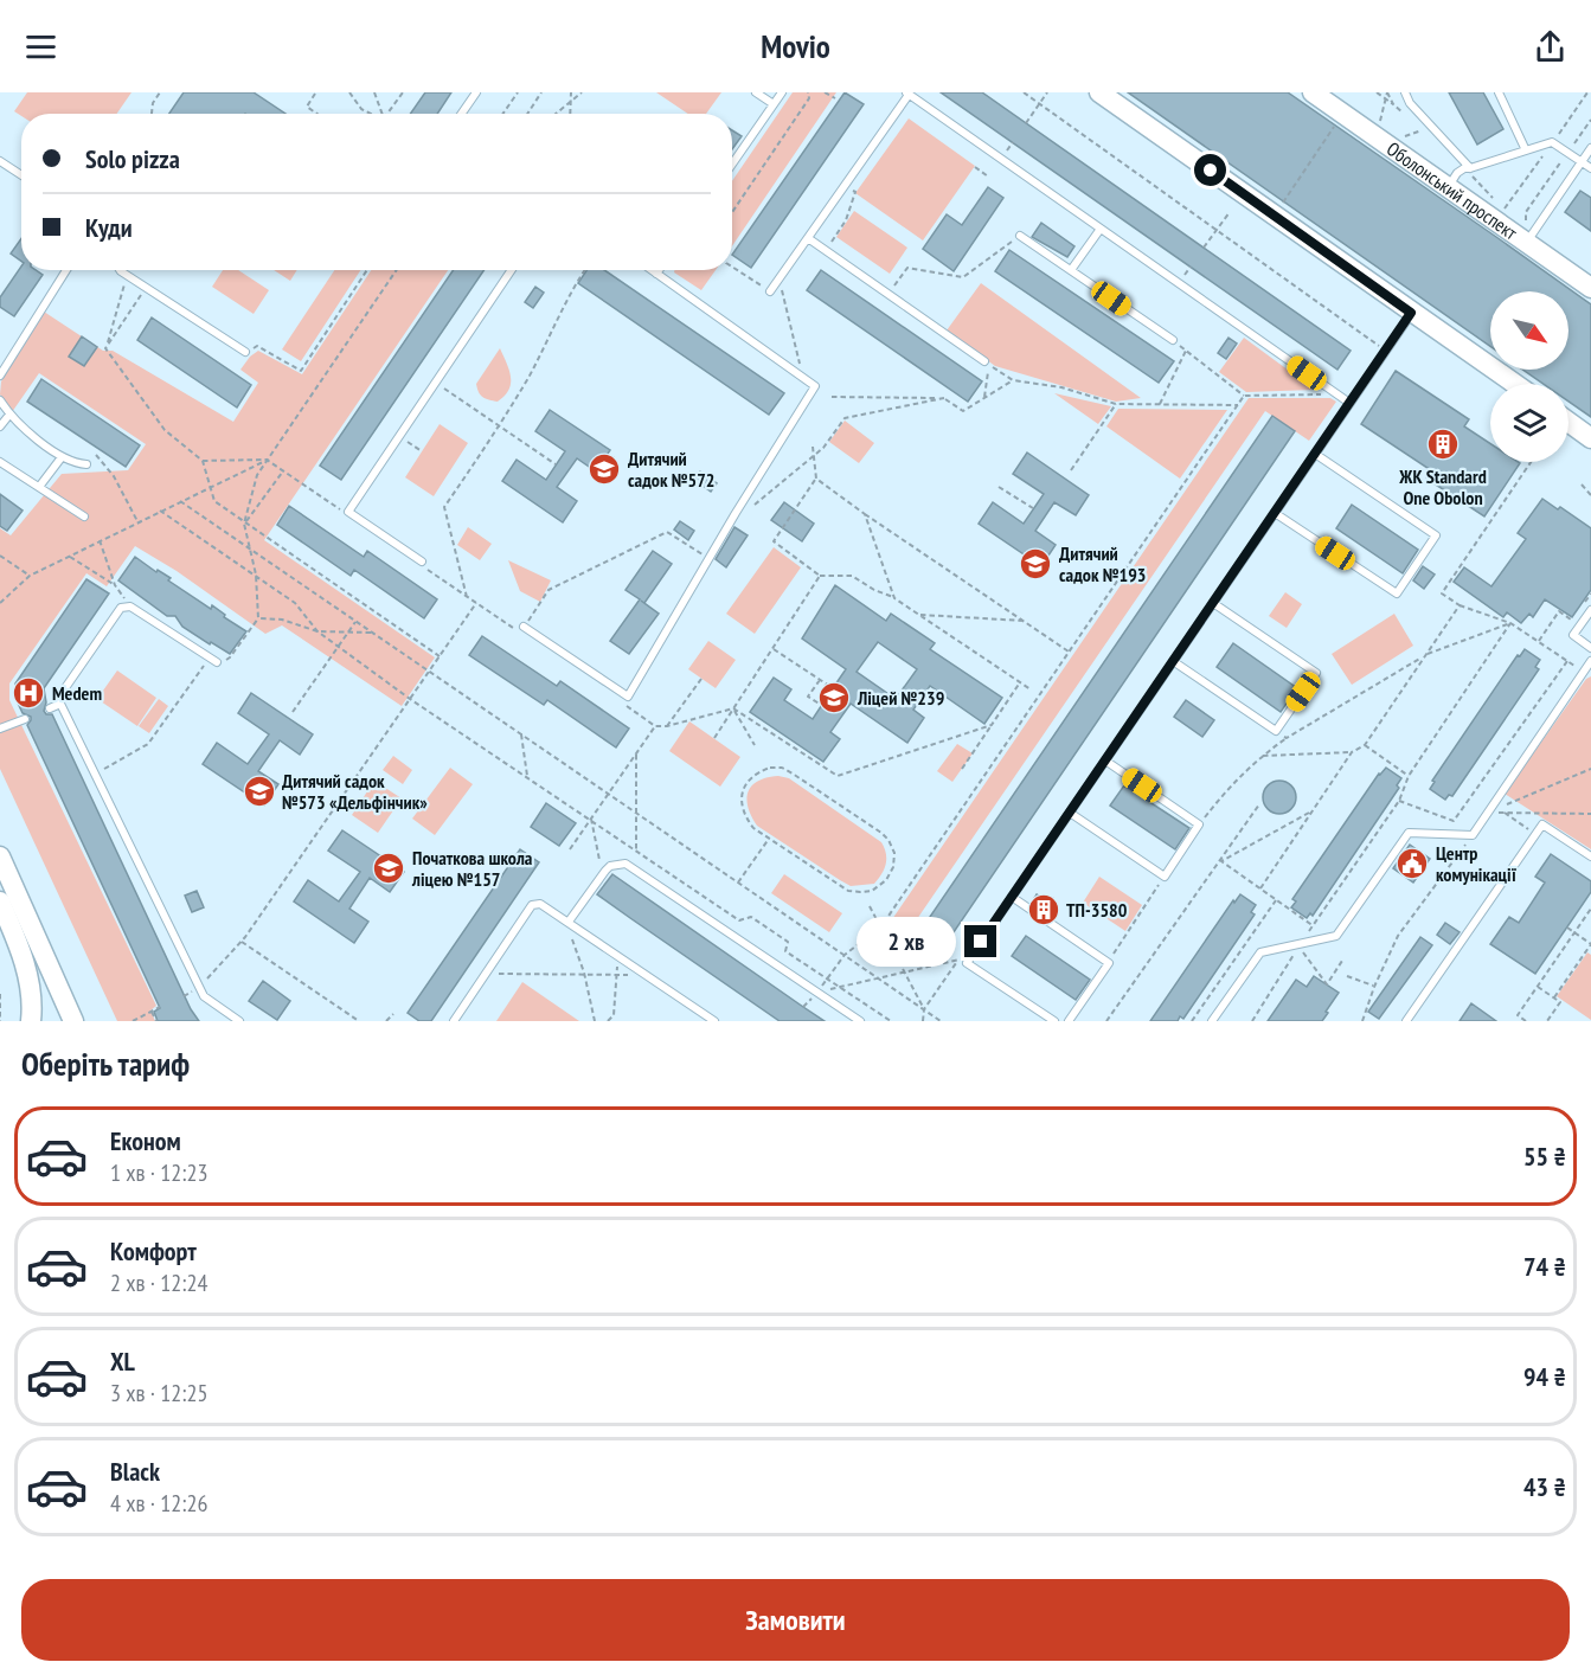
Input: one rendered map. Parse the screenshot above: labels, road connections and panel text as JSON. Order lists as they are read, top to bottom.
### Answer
{
  "streets": {
    "main road": ["Оболонський проспект"]
  },
  "places": {
    "building": ["ЖК Standard One Obolon", "ТП-3580"],
    "school or university": [
      "Дитячий садок №572",
      "Дитячий садок №193",
      "Ліцей №239",
      "Дитячий садок №573 «Дельфінчик»",
      "Початкова школа ліцею №157"
    ],
    "hospital": ["Medem"],
    "public building": ["Центр комунікації"]
  },
  "north": "bottom right",
  "page": {
    "header": "Movio",
    "banner": ["Solo pizza", "Куди"],
    "bubble": "2 хв",
    "heading": "Оберіть тариф",
    "list": [
      {
        "name": "Економ",
        "note": "1 хв · 12:23",
        "value": "55 ₴"
      },
      {
        "name": "Комфорт",
        "note": "2 хв · 12:24",
        "value": "74 ₴"
      },
      {
        "name": "XL",
        "note": "3 хв · 12:25",
        "value": "94 ₴"
      },
      {
        "name": "Black",
        "note": "4 хв · 12:26",
        "value": "43 ₴"
      }
    ],
    "buttons": "Замовити"
  }
}
